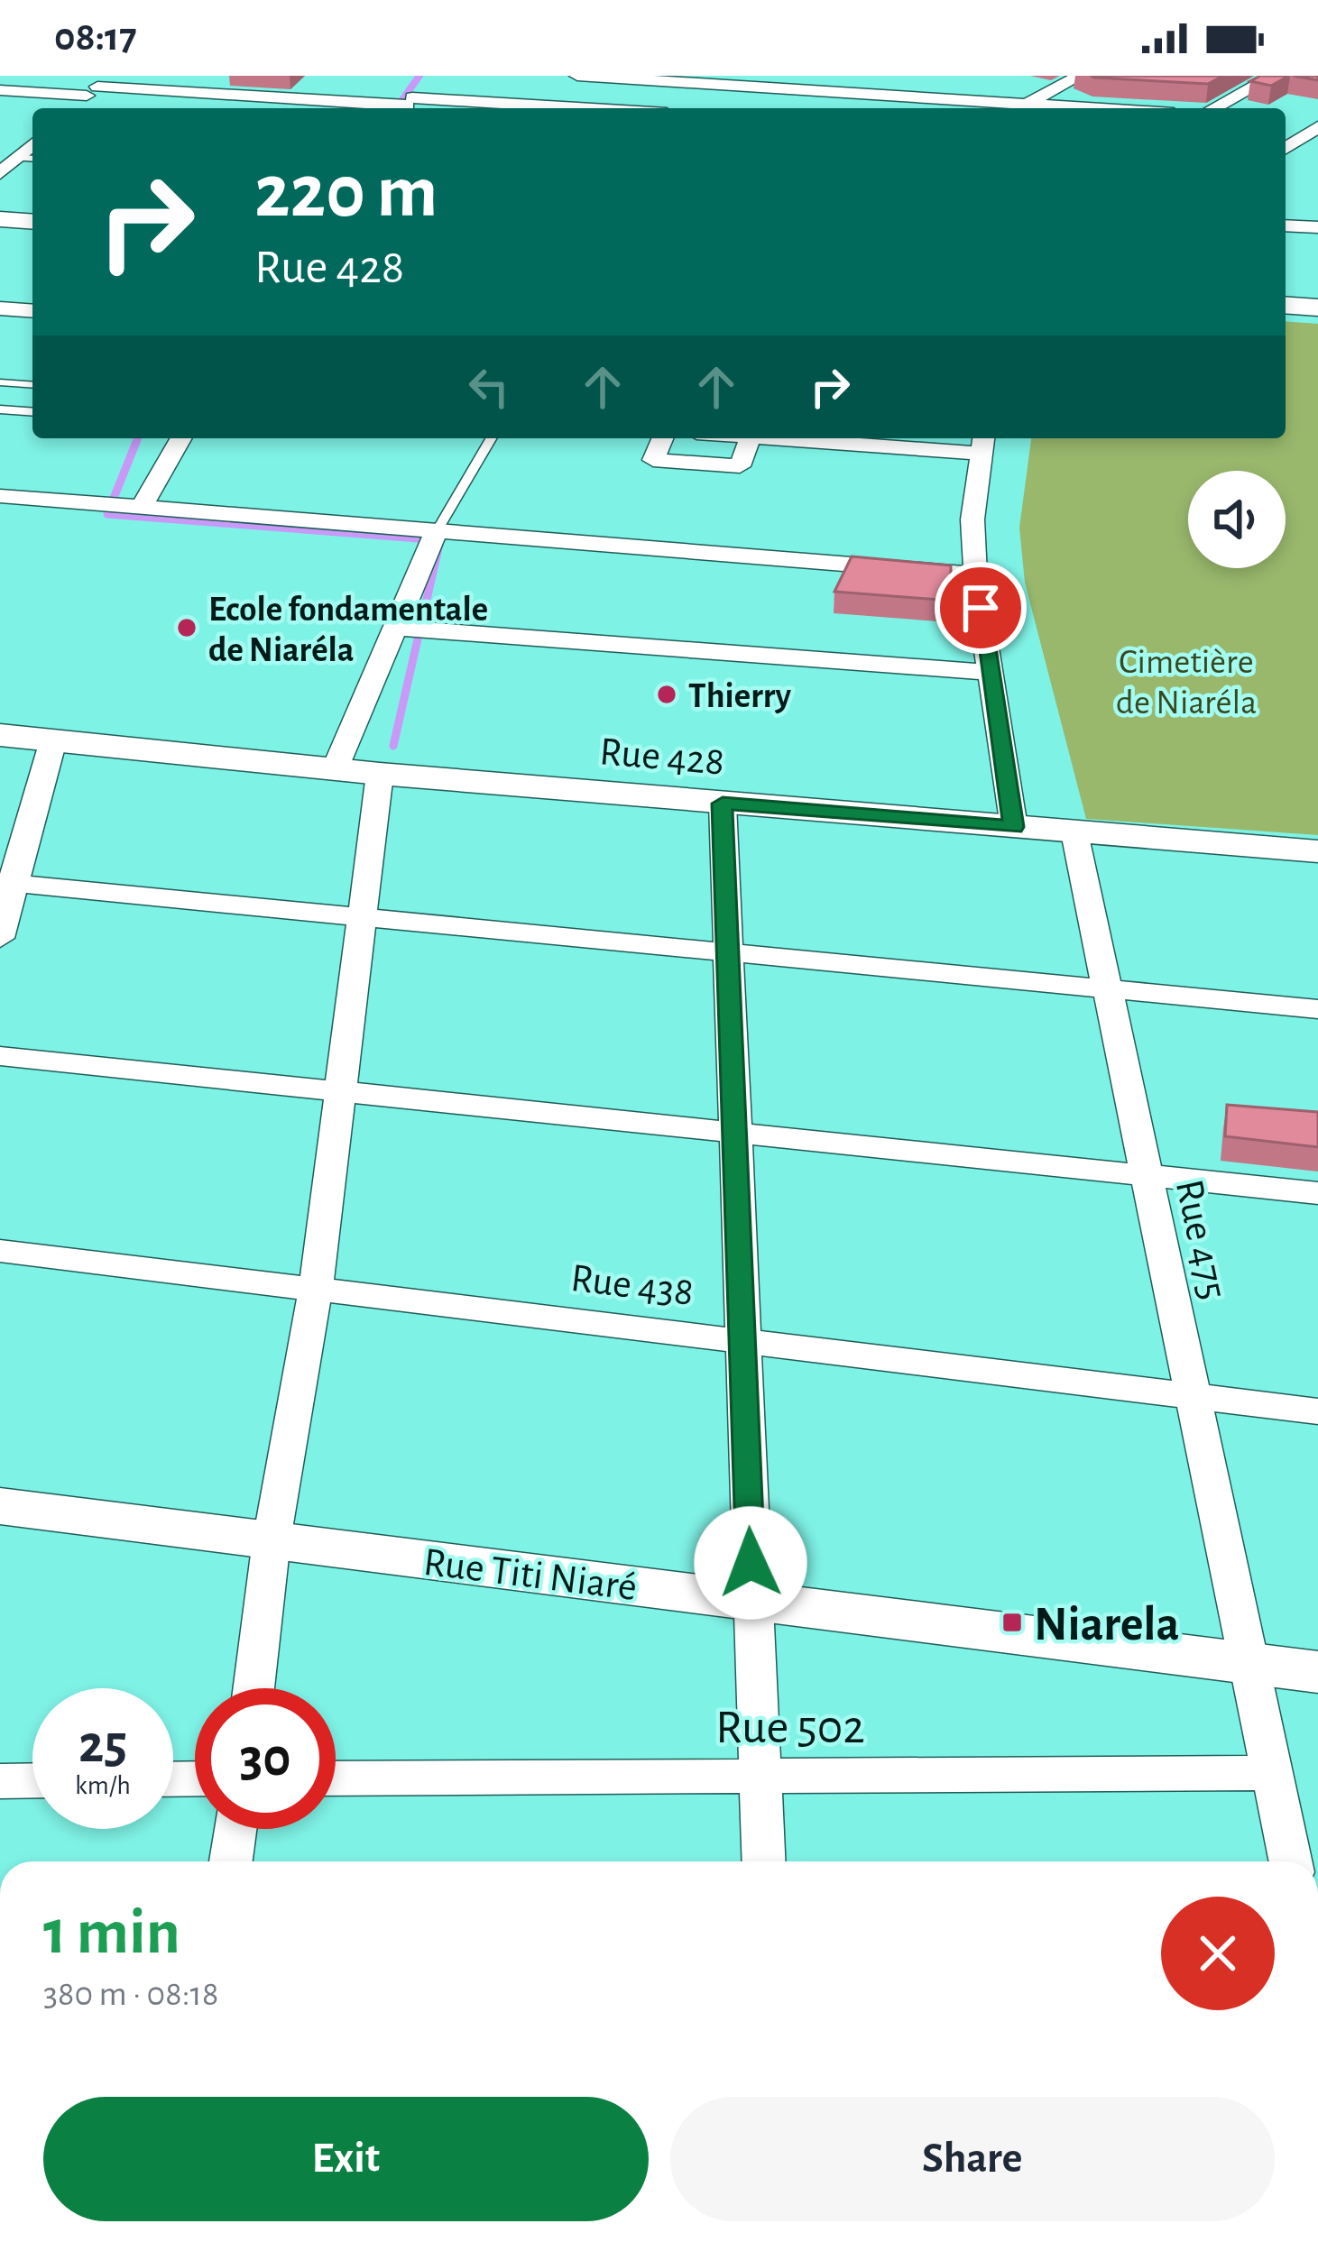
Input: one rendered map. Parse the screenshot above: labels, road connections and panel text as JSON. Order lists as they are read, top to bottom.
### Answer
{
  "streets": {
    "street": [
      "Rue 428",
      "Rue 475",
      "Rue 438",
      "Rue Titi Niaré",
      "Rue 502"
    ]
  },
  "crossings": [
    ["Rue 428", "Rue 475"],
    ["Rue 475", "Rue 438"],
    ["Rue 475", "Rue Titi Niaré"],
    ["Rue 475", "Rue 502"]
  ],
  "parks": ["Cimetière de Niaréla"],
  "places": {
    "other": ["Ecole fondamentale de Niaréla", "Thierry"],
    "transit": ["Niarela"]
  },
  "page": {
    "status": "08:17",
    "turn": ["220 m", "Rue 428"],
    "speed": "25 km/h",
    "limit": "30",
    "heading": ["1 min", "380 m · 08:18"],
    "buttons": ["Exit", "Share"]
  }
}
